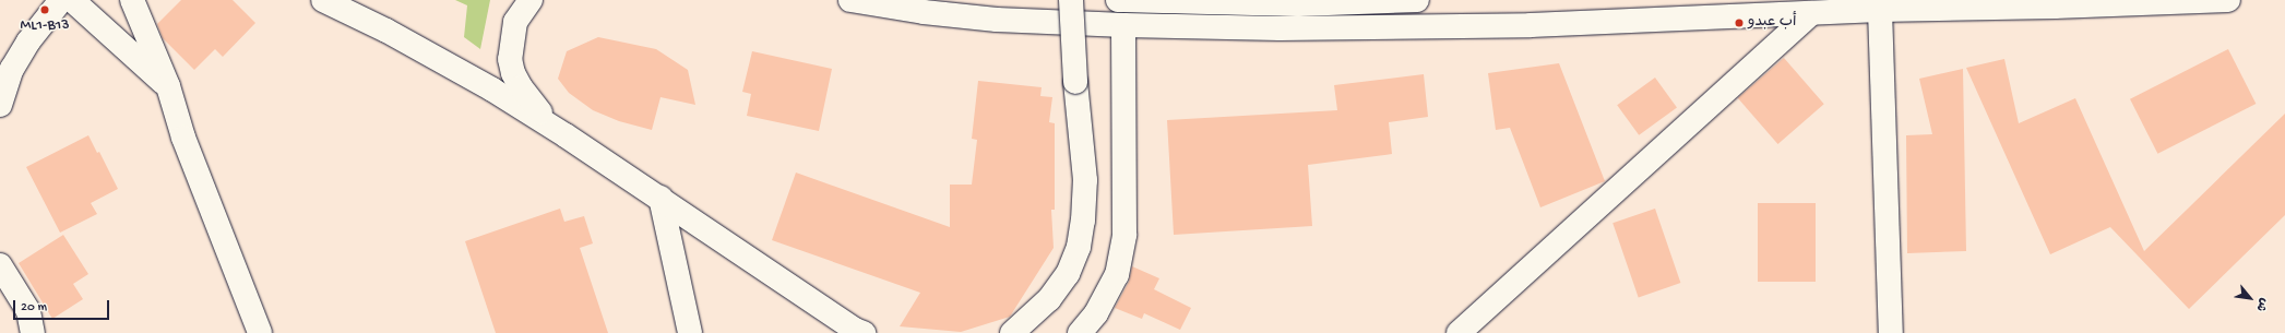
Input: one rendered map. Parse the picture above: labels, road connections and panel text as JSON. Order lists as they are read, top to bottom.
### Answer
{
  "places": ["ML1-B13", "أب عبدو"],
  "scale_bar": "20 m",
  "north": "bottom right"
}
